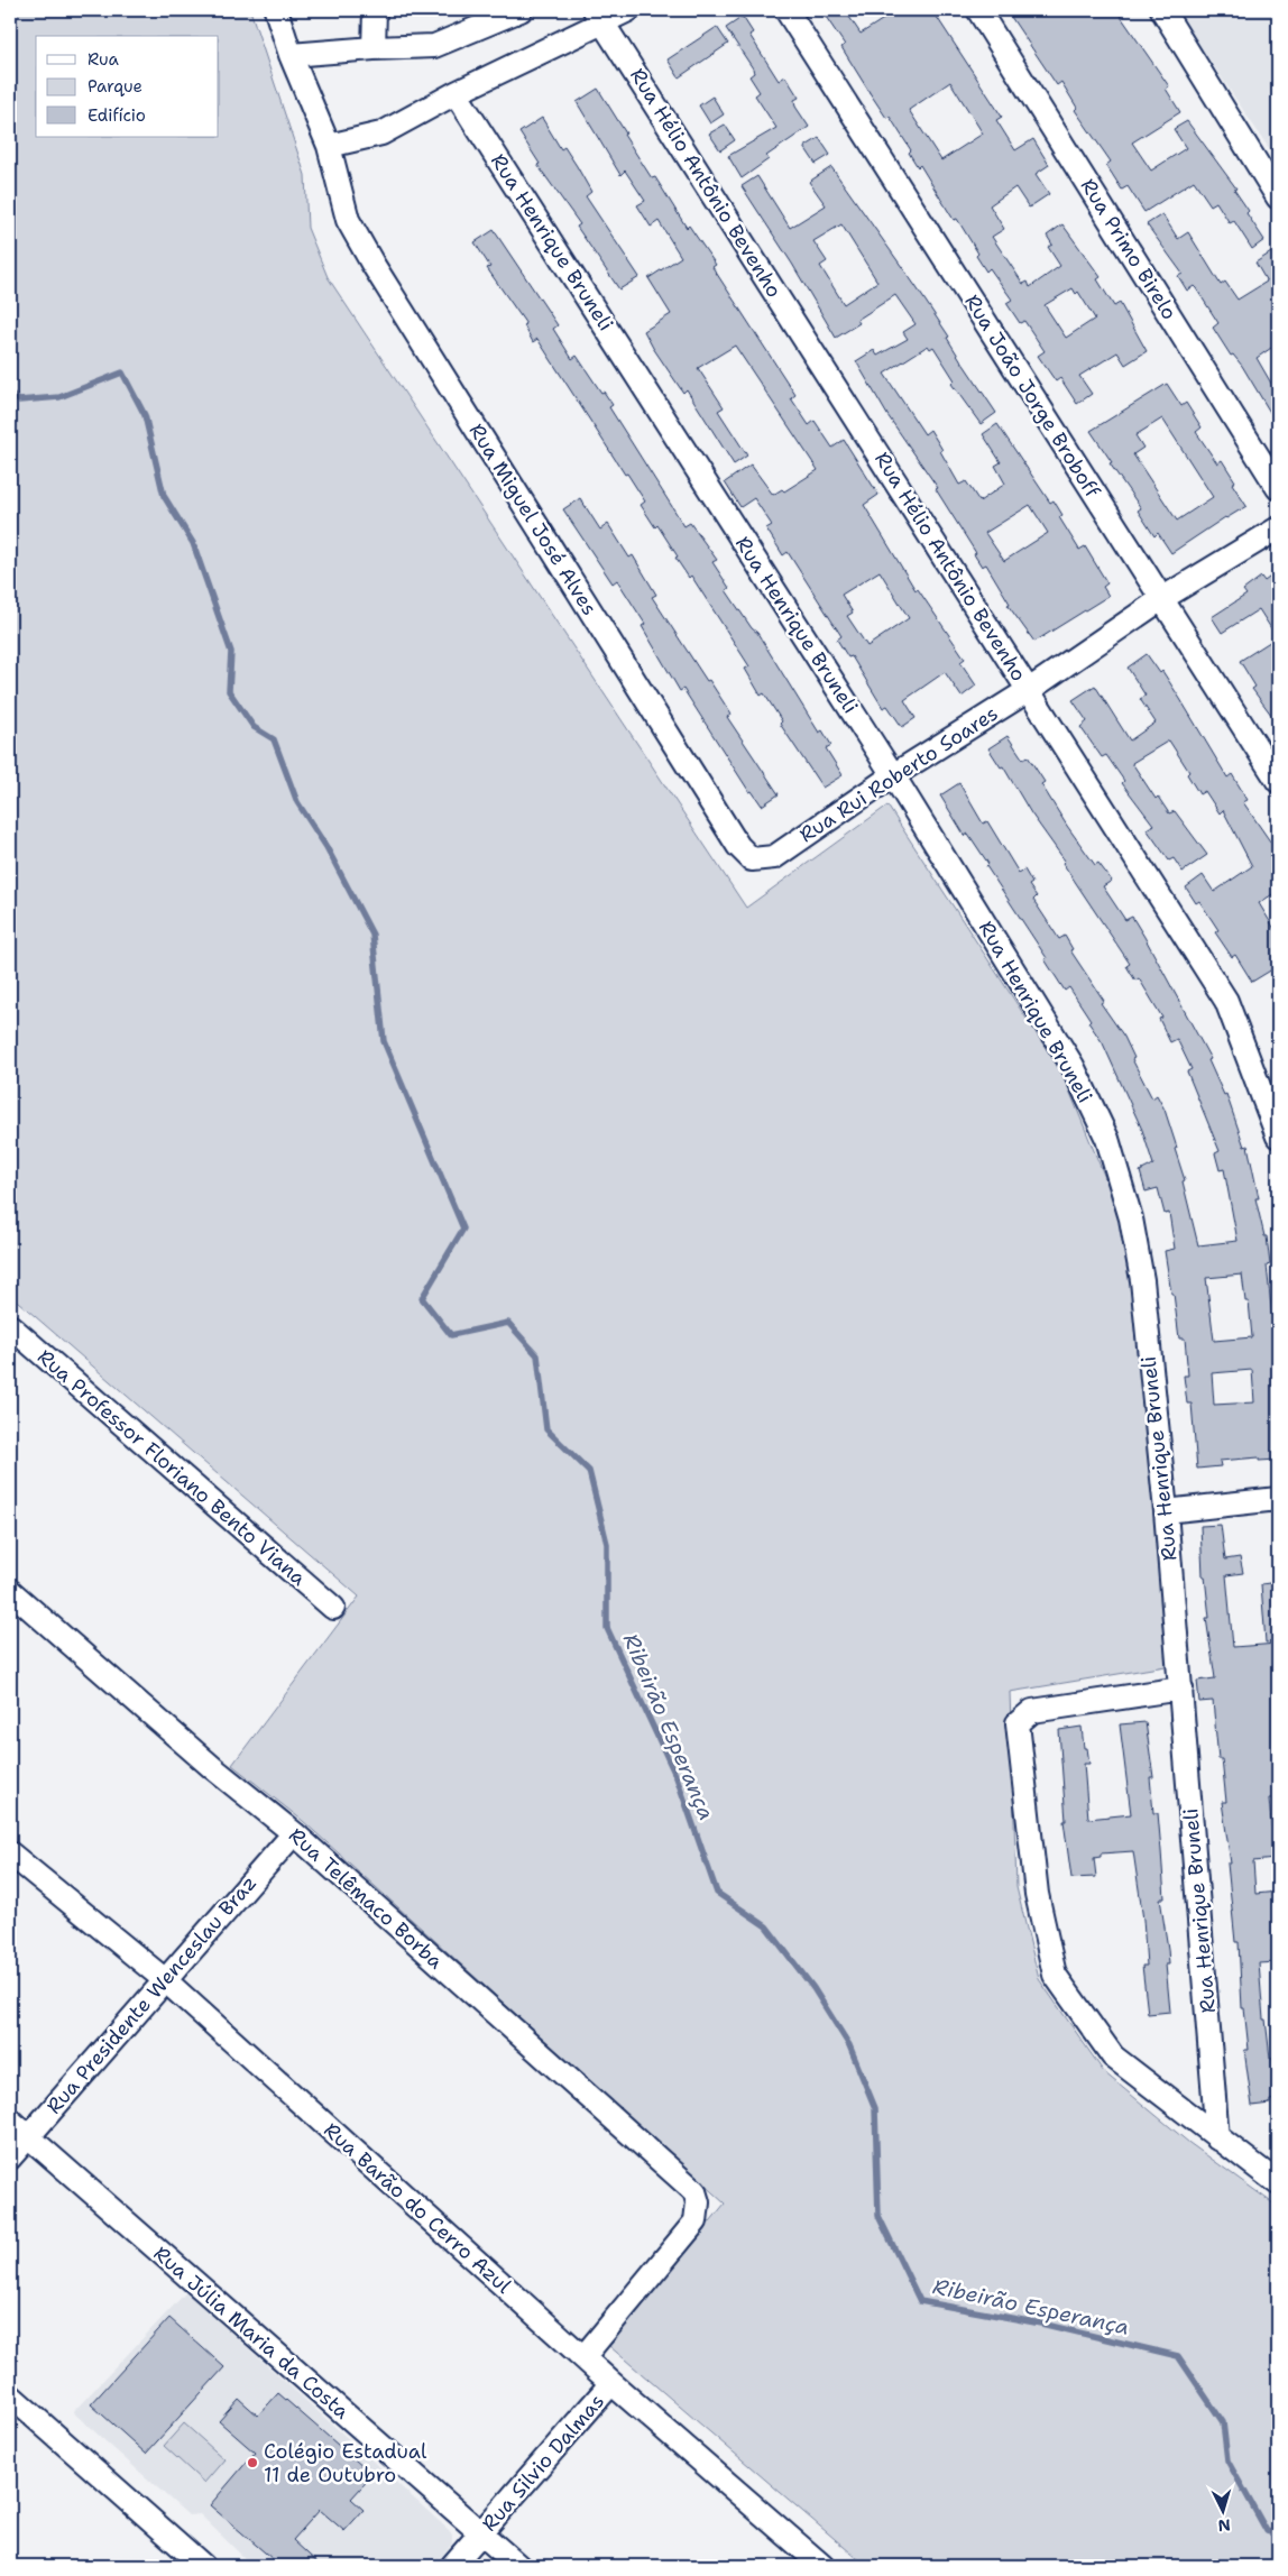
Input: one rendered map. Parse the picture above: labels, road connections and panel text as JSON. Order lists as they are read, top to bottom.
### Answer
{
  "streets": {
    "street": [
      "Rua Hélio Antônio Bevenho",
      "Rua Henrique Bruneli",
      "Rua Primo Birelo",
      "Rua João Jorge Broboff",
      "Rua Miguel José Alves",
      "Rua Rui Roberto Soares",
      "Rua Professor Floriano Bento Viana",
      "Rua Telêmaco Borba",
      "Rua Presidente Wenceslau Braz",
      "Rua Barão do Cerro Azul",
      "Rua Júlia Maria da Costa",
      "Rua Silvio Dalmas"
    ]
  },
  "crossings": [
    ["Rua Hélio Antônio Bevenho", "Rua Rui Roberto Soares"],
    ["Rua Henrique Bruneli", "Rua Rui Roberto Soares"],
    ["Rua João Jorge Broboff", "Rua Rui Roberto Soares"],
    ["Rua Miguel José Alves", "Rua Rui Roberto Soares"],
    ["Rua Telêmaco Borba", "Rua Presidente Wenceslau Braz"],
    ["Rua Telêmaco Borba", "Rua Barão do Cerro Azul"],
    ["Rua Presidente Wenceslau Braz", "Rua Barão do Cerro Azul"],
    ["Rua Presidente Wenceslau Braz", "Rua Júlia Maria da Costa"],
    ["Rua Barão do Cerro Azul", "Rua Silvio Dalmas"],
    ["Rua Júlia Maria da Costa", "Rua Silvio Dalmas"]
  ],
  "water": ["Ribeirão Esperança"],
  "places": ["Colégio Estadual 11 de Outubro"],
  "legend": ["Rua", "Parque", "Edifício"],
  "north": "bottom"
}
